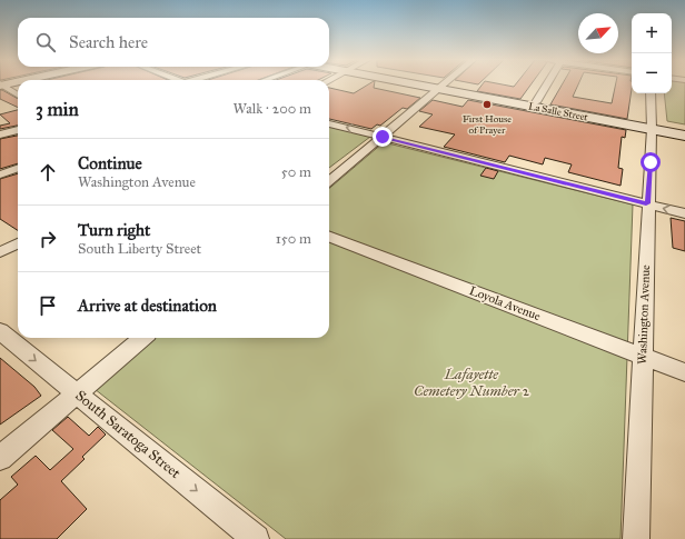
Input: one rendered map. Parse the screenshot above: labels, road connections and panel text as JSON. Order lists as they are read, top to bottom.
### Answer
{
  "streets": {
    "street": [
      "La Salle Street",
      "Loyola Avenue",
      "Washington Avenue",
      "South Saratoga Street"
    ]
  },
  "crossings": [
    ["La Salle Street", "Washington Avenue"],
    ["Loyola Avenue", "Washington Avenue"]
  ],
  "one_way": ["South Saratoga Street"],
  "parks": ["Lafayette Cemetery Number 2"],
  "places": ["First House of Prayer"],
  "north": "top right",
  "page": {
    "map_buttons": ["+", "−"],
    "search": "Search here",
    "heading": ["3 min", "Walk · 200 m"],
    "list": [
      ["Continue", "Washington Avenue", "50 m"],
      ["Turn right", "South Liberty Street", "150 m"],
      "Arrive at destination"
    ]
  }
}
